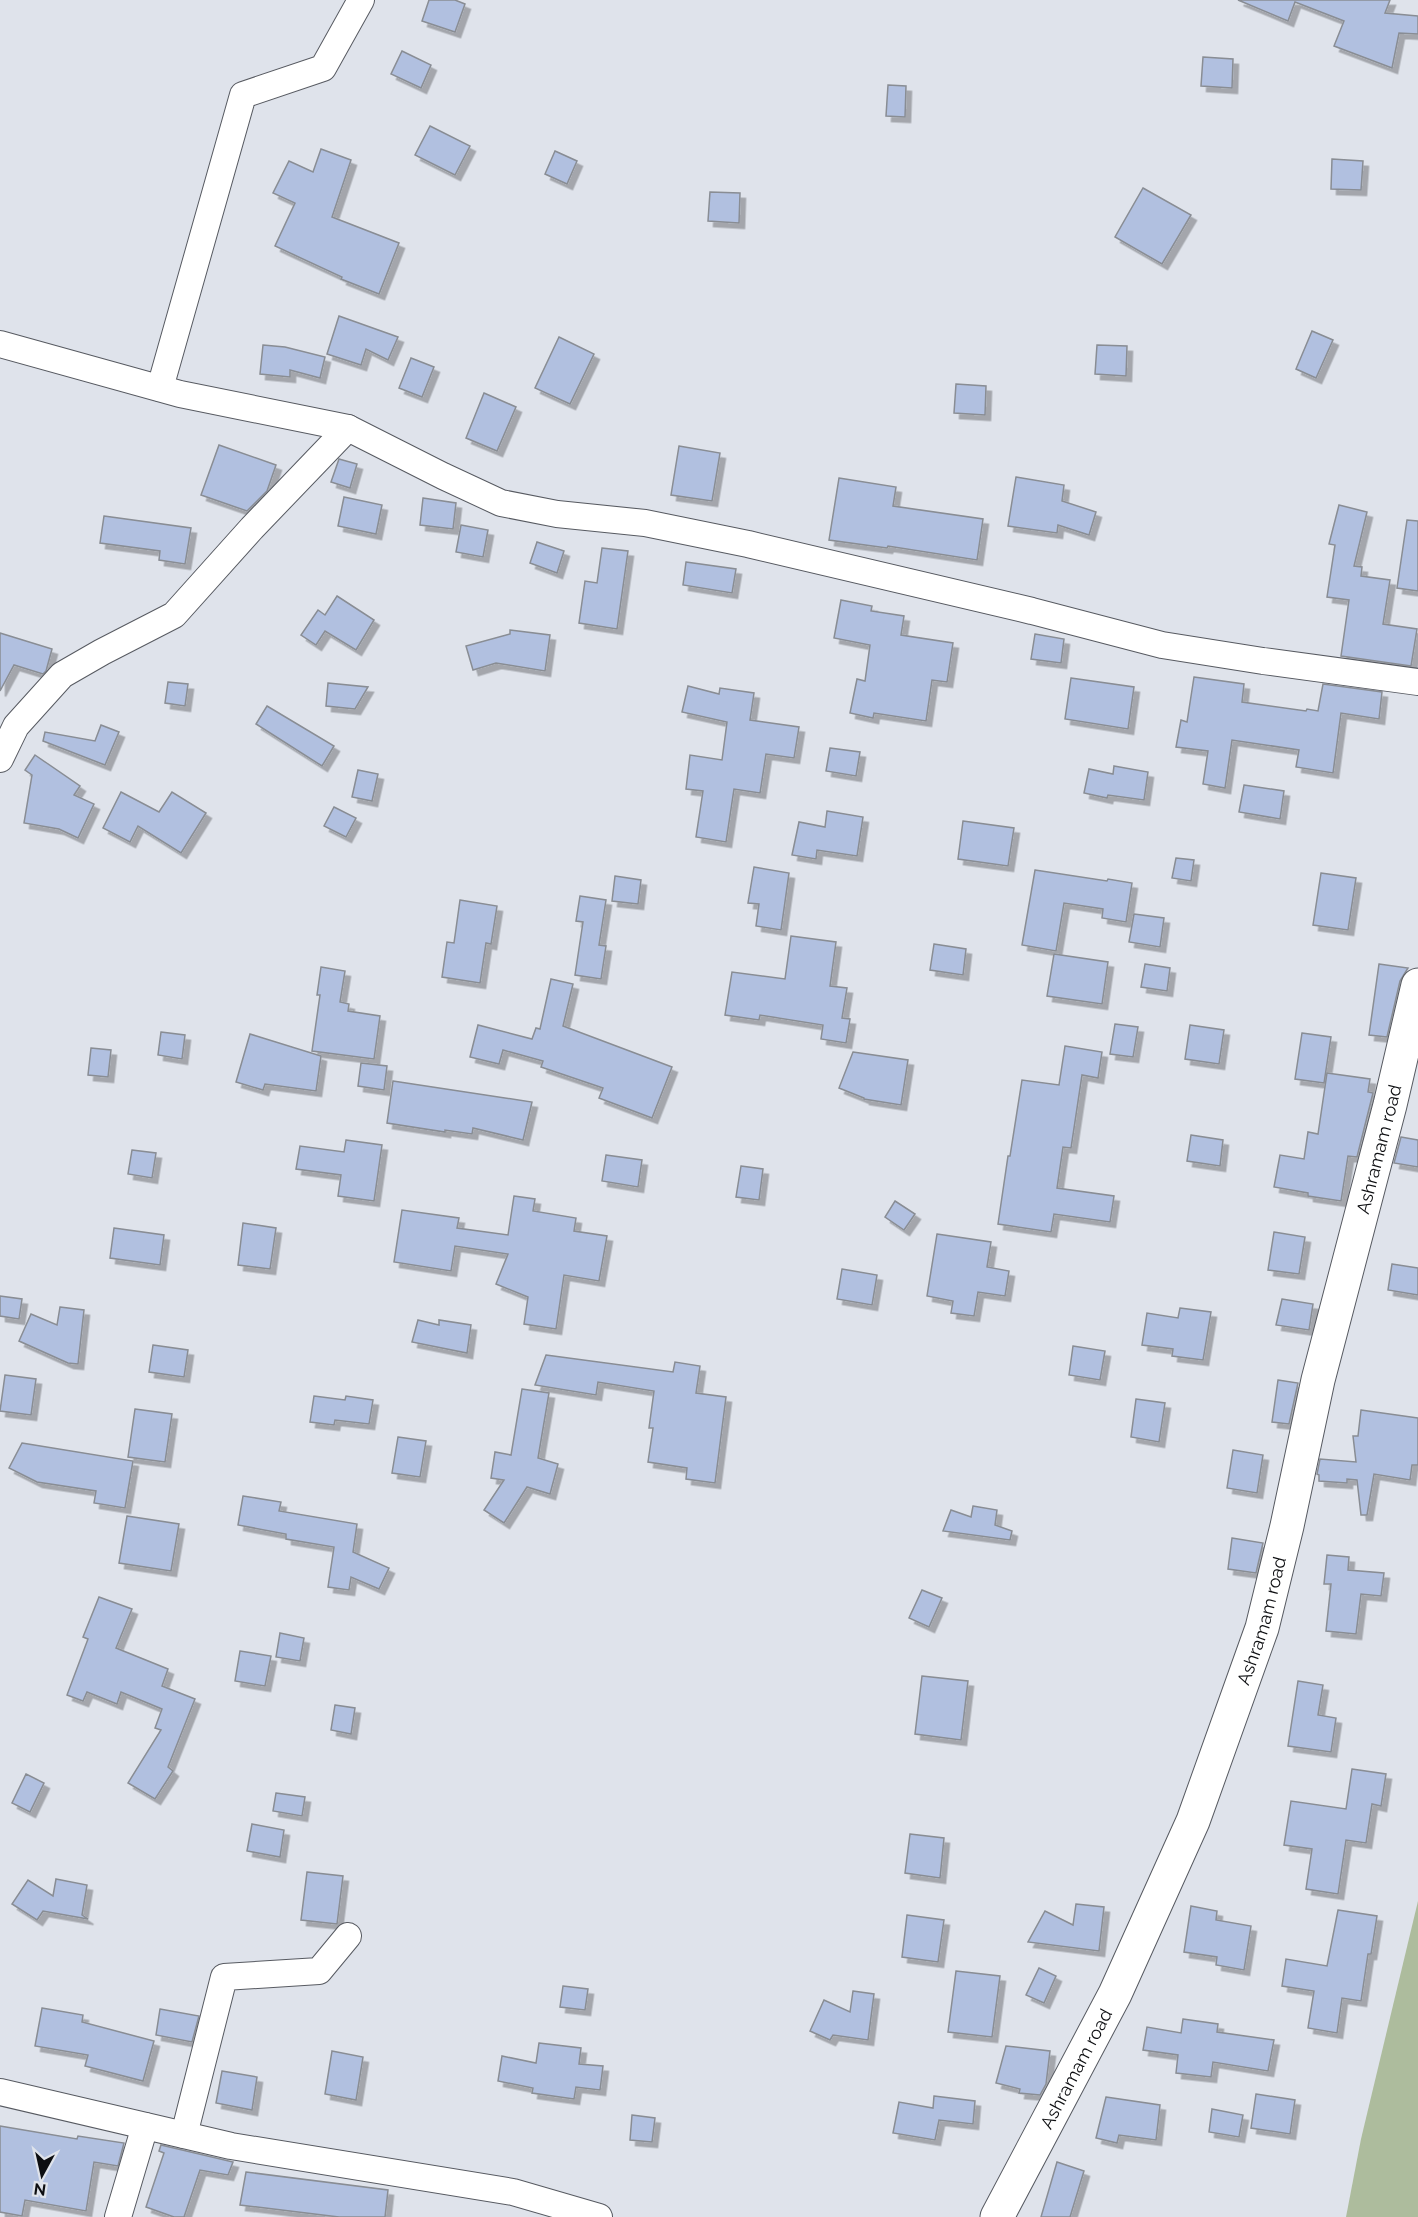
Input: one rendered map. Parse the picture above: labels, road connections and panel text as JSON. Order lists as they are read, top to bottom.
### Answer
{
  "streets": {
    "main road": ["Ashramam road"]
  },
  "north": "bottom"
}
